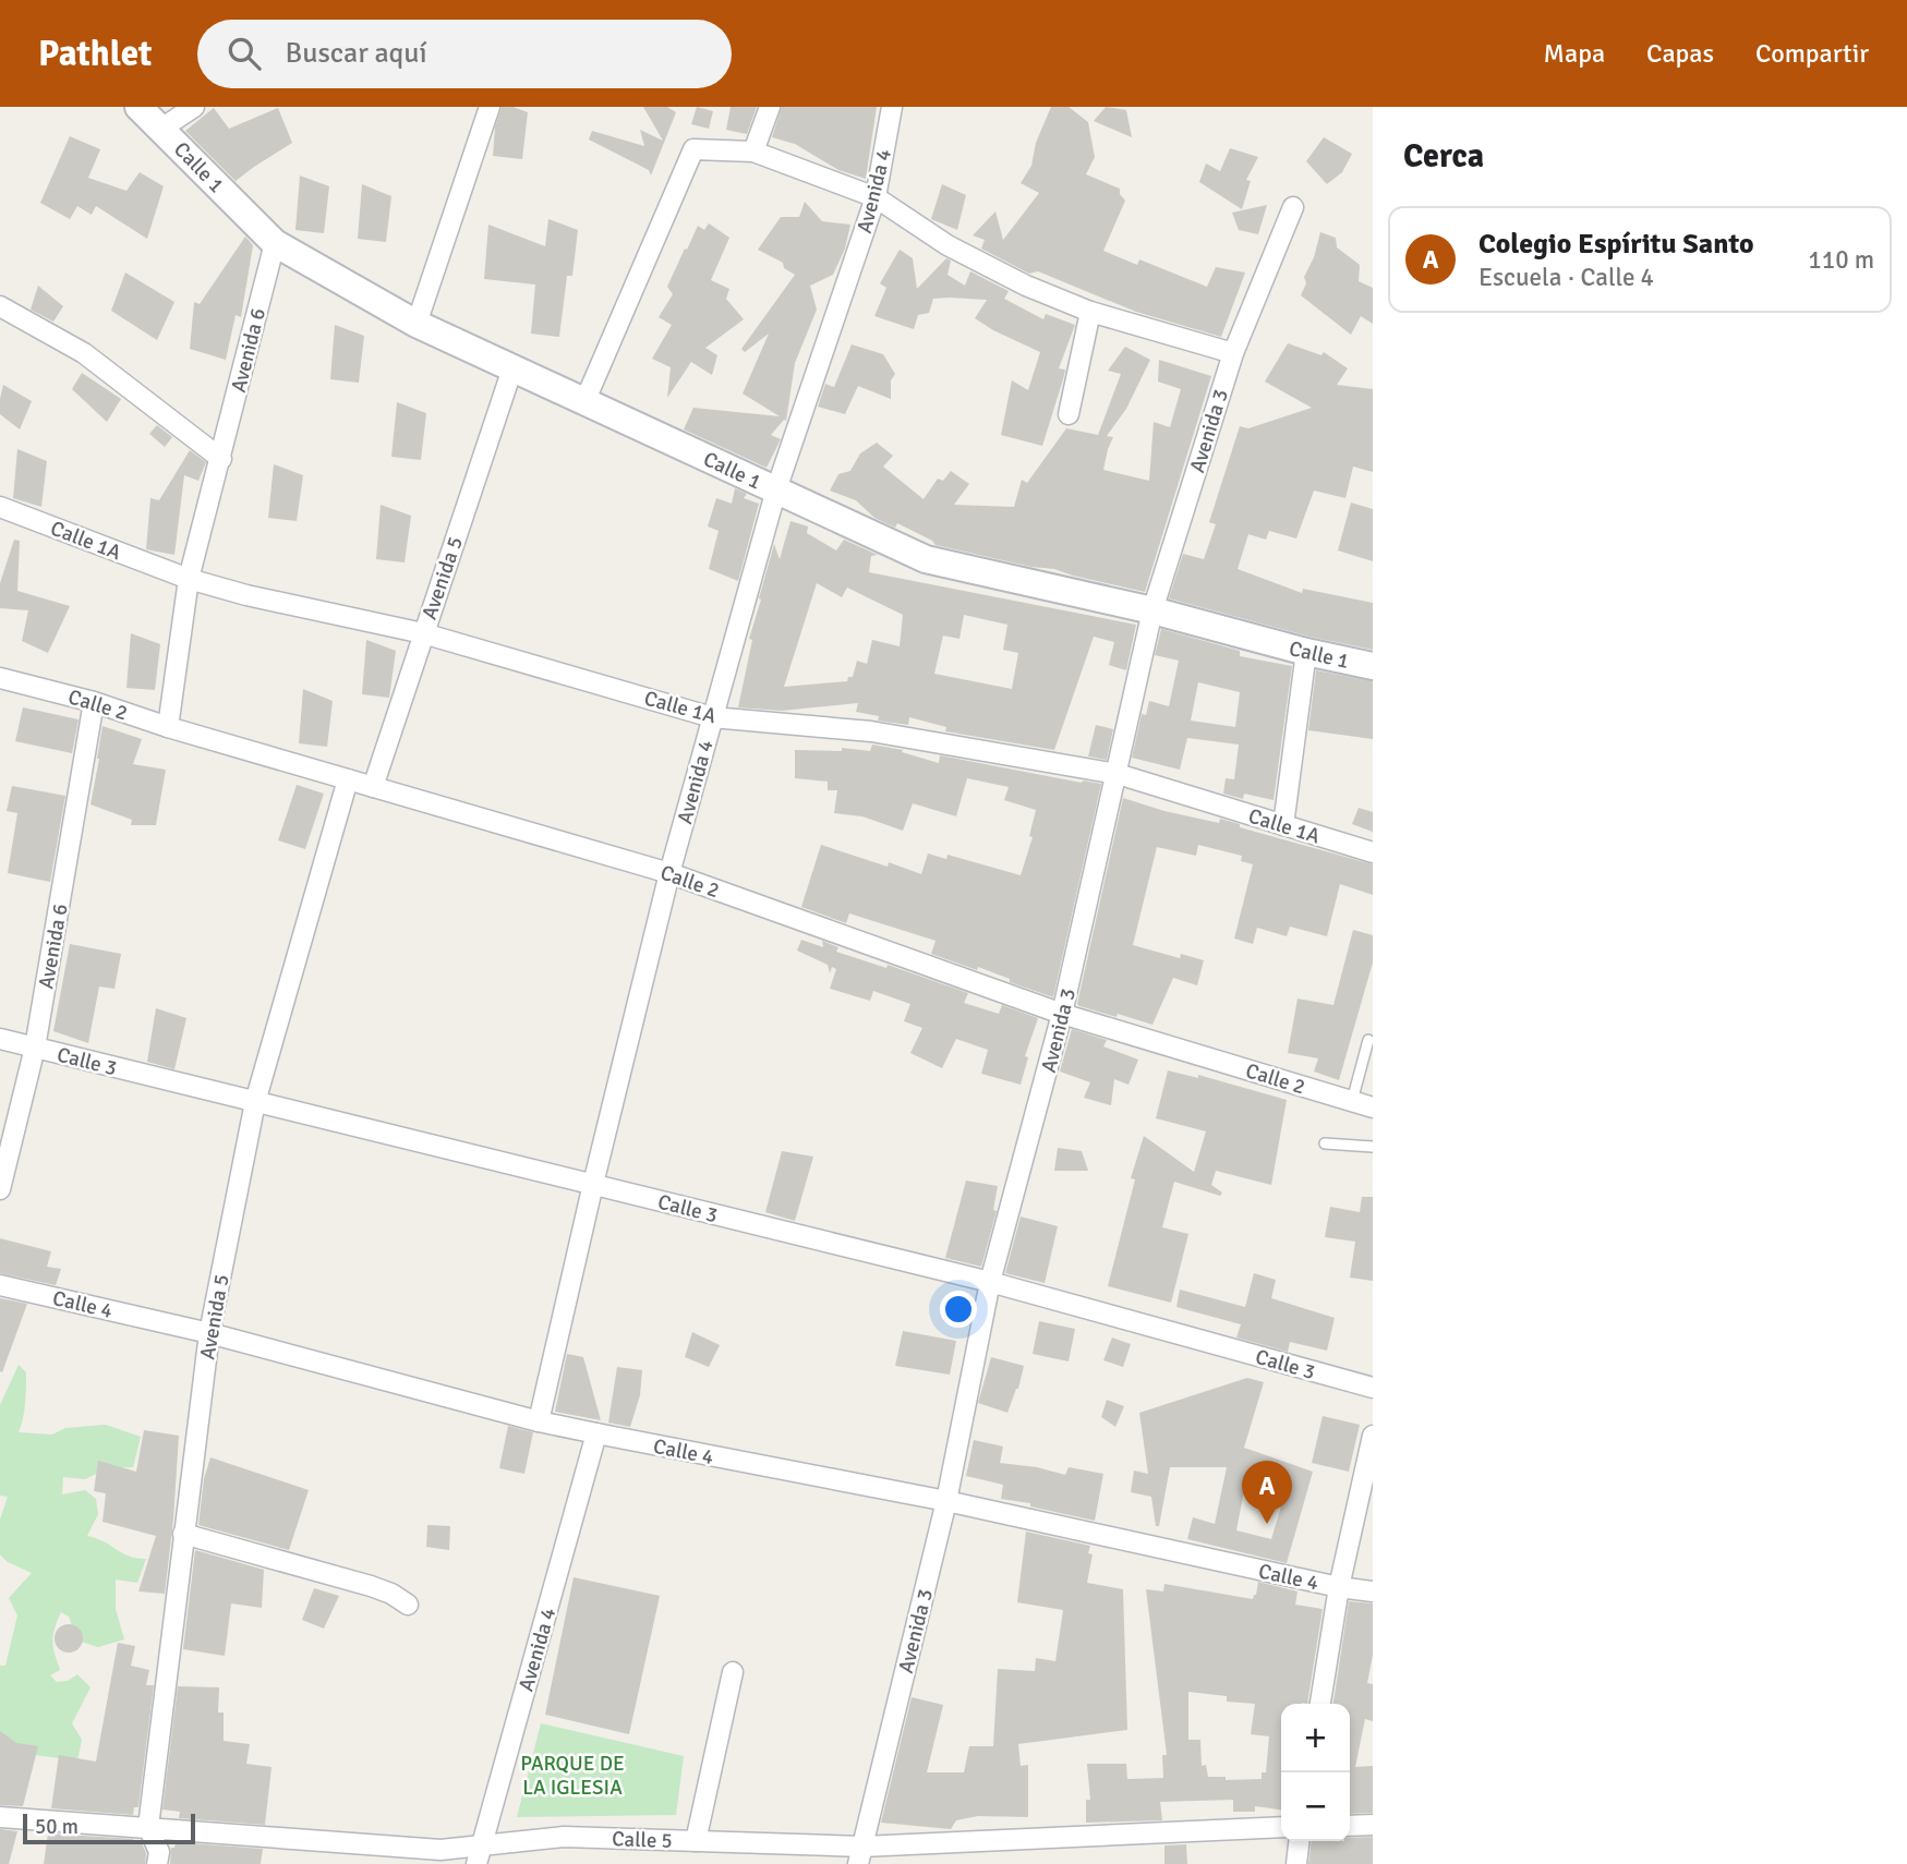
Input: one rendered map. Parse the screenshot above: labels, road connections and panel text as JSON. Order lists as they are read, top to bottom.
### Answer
{
  "streets": {
    "street": [
      "Calle 1",
      "Avenida 4",
      "Avenida 6",
      "Avenida 3",
      "Calle 1A",
      "Avenida 5",
      "Calle 2",
      "Calle 3",
      "Calle 4",
      "Calle 5"
    ]
  },
  "crossings": [
    ["Calle 1", "Avenida 4"],
    ["Calle 1", "Avenida 6"],
    ["Calle 1", "Avenida 3"],
    ["Calle 1", "Avenida 5"],
    ["Avenida 4", "Calle 1A"],
    ["Avenida 4", "Calle 2"],
    ["Avenida 4", "Calle 3"],
    ["Avenida 4", "Calle 4"],
    ["Avenida 4", "Calle 5"],
    ["Avenida 6", "Calle 1A"],
    ["Avenida 6", "Calle 2"],
    ["Avenida 6", "Calle 3"],
    ["Avenida 3", "Calle 1A"],
    ["Avenida 3", "Calle 2"],
    ["Avenida 3", "Calle 3"],
    ["Avenida 3", "Calle 4"],
    ["Avenida 3", "Calle 5"],
    ["Calle 1A", "Avenida 5"],
    ["Avenida 5", "Calle 2"],
    ["Avenida 5", "Calle 3"],
    ["Avenida 5", "Calle 4"],
    ["Avenida 5", "Calle 5"]
  ],
  "parks": ["PARQUE DE LA IGLESIA"],
  "scale_bar": "50 m",
  "page": {
    "header": "Pathlet",
    "search": "Buscar aquí",
    "nav": ["Mapa", "Capas", "Compartir"],
    "heading": "Cerca",
    "list": [
      {
        "mark": "A",
        "name": "Colegio Espíritu Santo",
        "note": "Escuela · Calle 4",
        "value": "110 m"
      }
    ],
    "pins": "A",
    "map_buttons": ["+", "−"],
    "scale": "50 m"
  }
}
